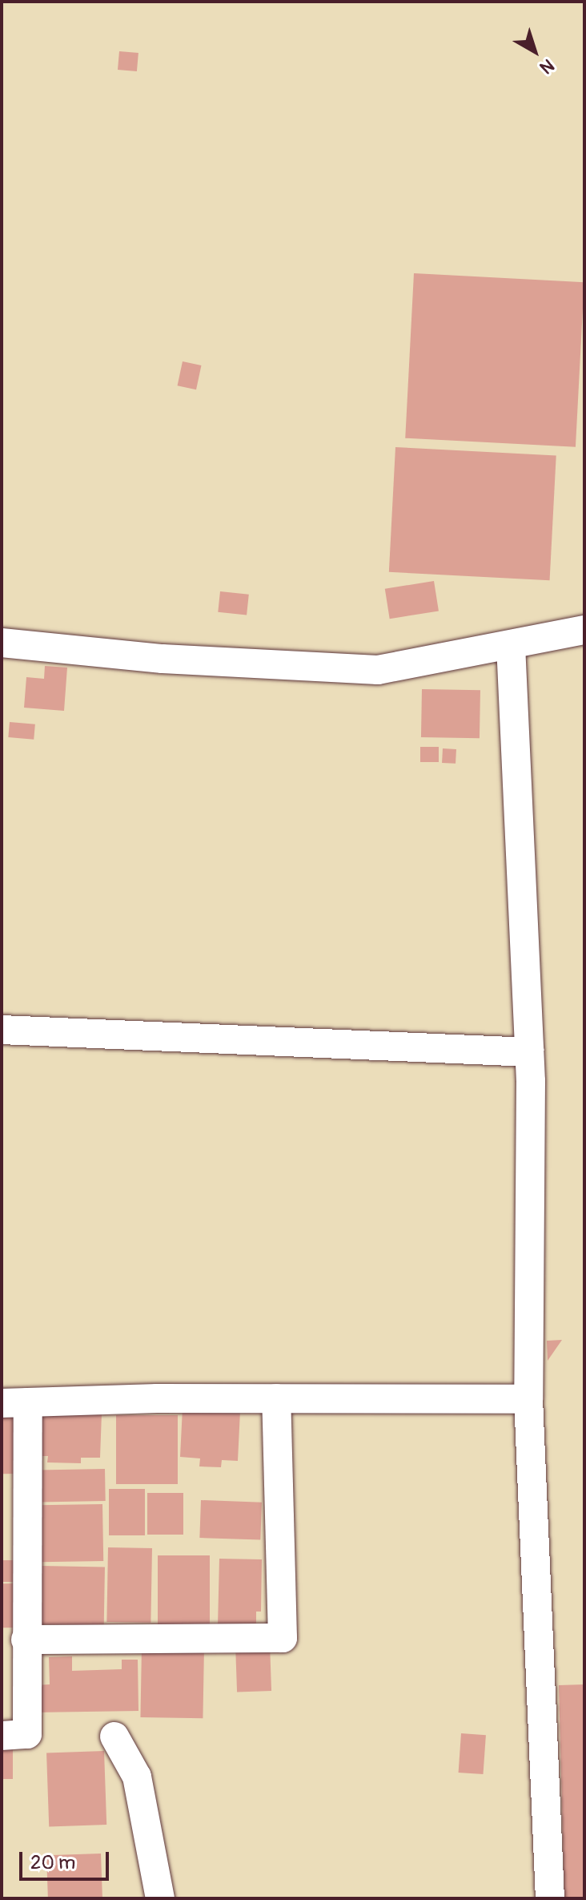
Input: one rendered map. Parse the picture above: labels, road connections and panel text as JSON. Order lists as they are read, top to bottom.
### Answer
{
  "scale_bar": "20 m",
  "north": "bottom right"
}
